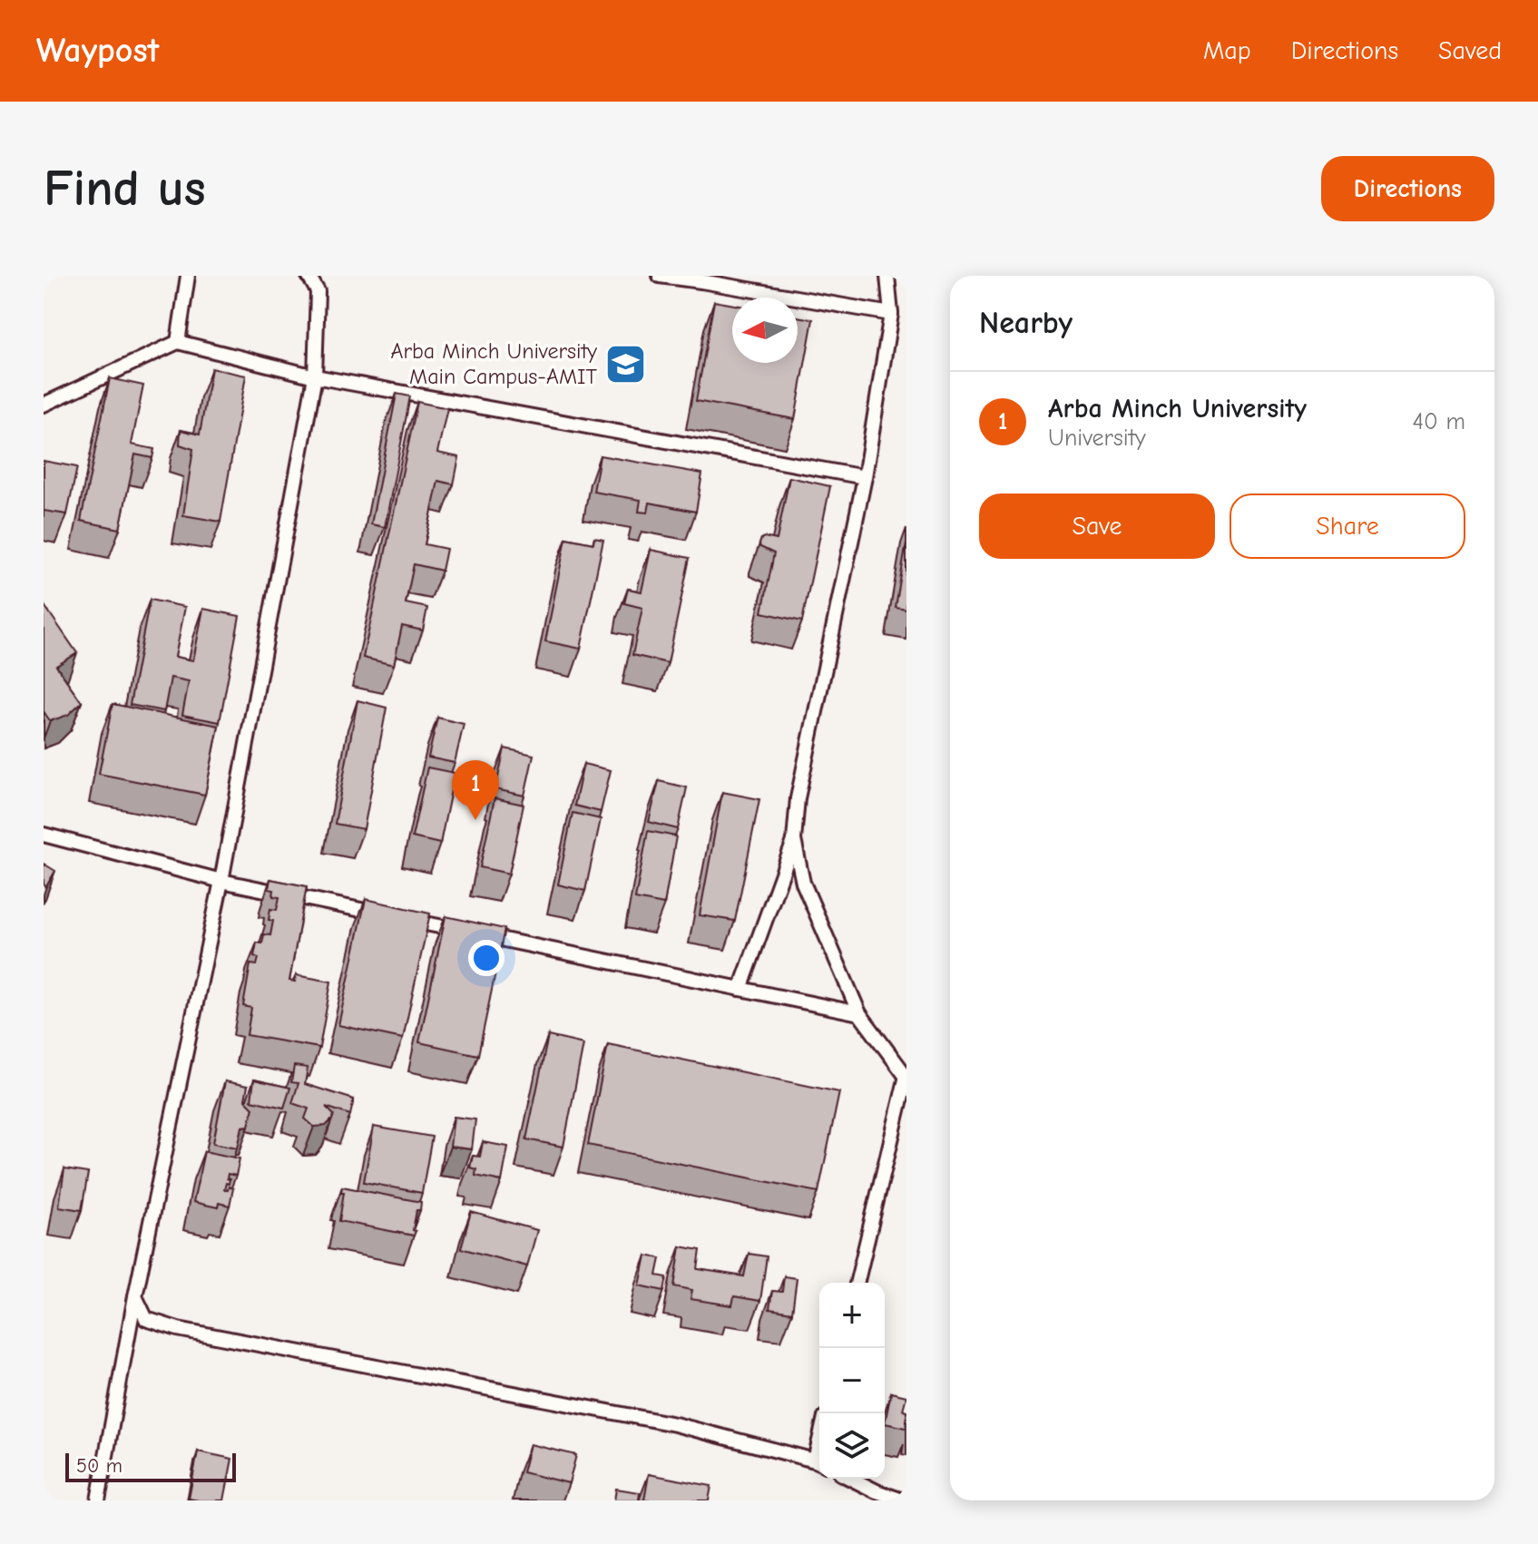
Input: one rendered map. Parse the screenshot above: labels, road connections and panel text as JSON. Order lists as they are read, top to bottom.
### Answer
{
  "places": {
    "school or university": ["Arba Minch University Main Campus-AMIT"]
  },
  "scale_bar": "50 m",
  "north": "left",
  "page": {
    "header": "Waypost",
    "nav": ["Map", "Directions", "Saved"],
    "buttons": [
      "Directions",
      ["Save", "Share"]
    ],
    "title": "Find us",
    "heading": "Nearby",
    "list": [
      {
        "mark": "1",
        "name": "Arba Minch University",
        "note": "University",
        "value": "40 m"
      }
    ],
    "pins": "1",
    "map_buttons": ["+", "−"],
    "scale": "50 m"
  }
}
